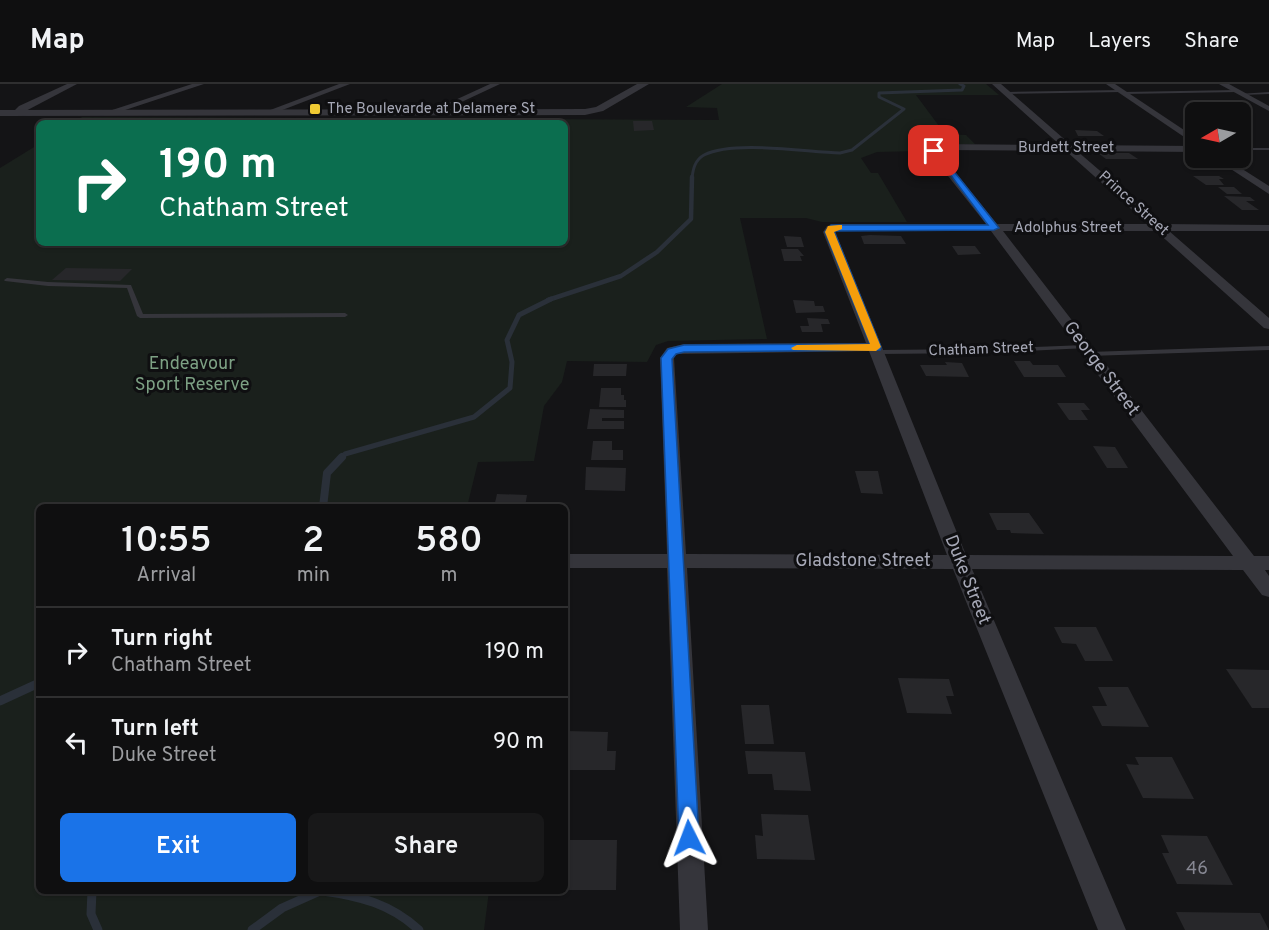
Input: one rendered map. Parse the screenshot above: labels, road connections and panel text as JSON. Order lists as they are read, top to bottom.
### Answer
{
  "streets": {
    "street": [
      "Burdett Street",
      "Prince Street",
      "Adolphus Street",
      "Chatham Street",
      "George Street",
      "Gladstone Street",
      "Duke Street"
    ]
  },
  "crossings": [
    ["Burdett Street", "Prince Street"],
    ["Burdett Street", "George Street"],
    ["Prince Street", "Adolphus Street"],
    ["Adolphus Street", "George Street"],
    ["Adolphus Street", "Duke Street"],
    ["Chatham Street", "George Street"],
    ["Chatham Street", "Gladstone Street"],
    ["Chatham Street", "Duke Street"],
    ["George Street", "Gladstone Street"],
    ["Gladstone Street", "Duke Street"]
  ],
  "parks": ["Endeavour Sport Reserve"],
  "places": {
    "transit": ["The Boulevarde at Delamere St"]
  },
  "house_numbers": ["46"],
  "north": "left",
  "page": {
    "header": "Map",
    "nav": ["Map", "Layers", "Share"],
    "turn": ["190 m", "Chatham Street"],
    "eta": [
      "10:55",
      "Arrival",
      "2",
      "min",
      "580",
      "m"
    ],
    "list": [
      {
        "name": "Turn right",
        "note": "Chatham Street",
        "value": "190 m"
      },
      {
        "name": "Turn left",
        "note": "Duke Street",
        "value": "90 m"
      }
    ],
    "buttons": ["Exit", "Share"]
  }
}
